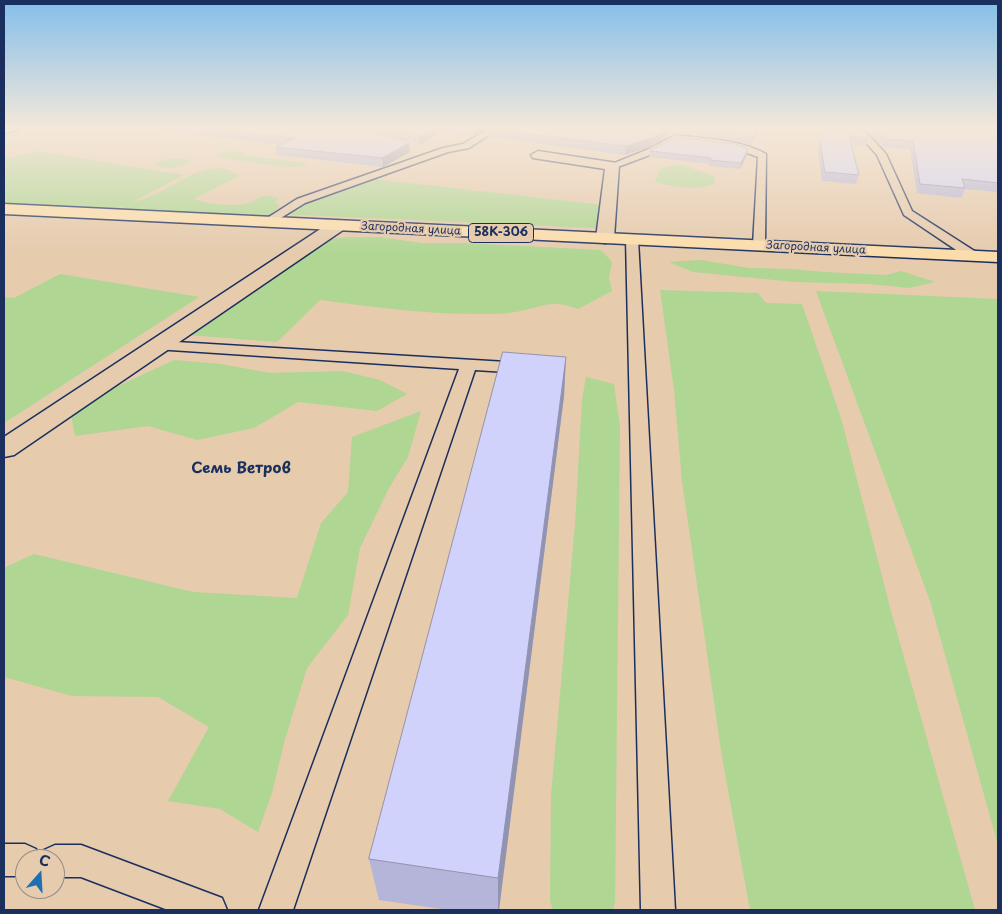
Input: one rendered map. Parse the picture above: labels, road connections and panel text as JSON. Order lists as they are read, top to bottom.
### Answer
{
  "streets": {
    "highway": ["Загородная улица", "58К-306"]
  },
  "districts": ["Семь Ветров"],
  "north": "top"
}
